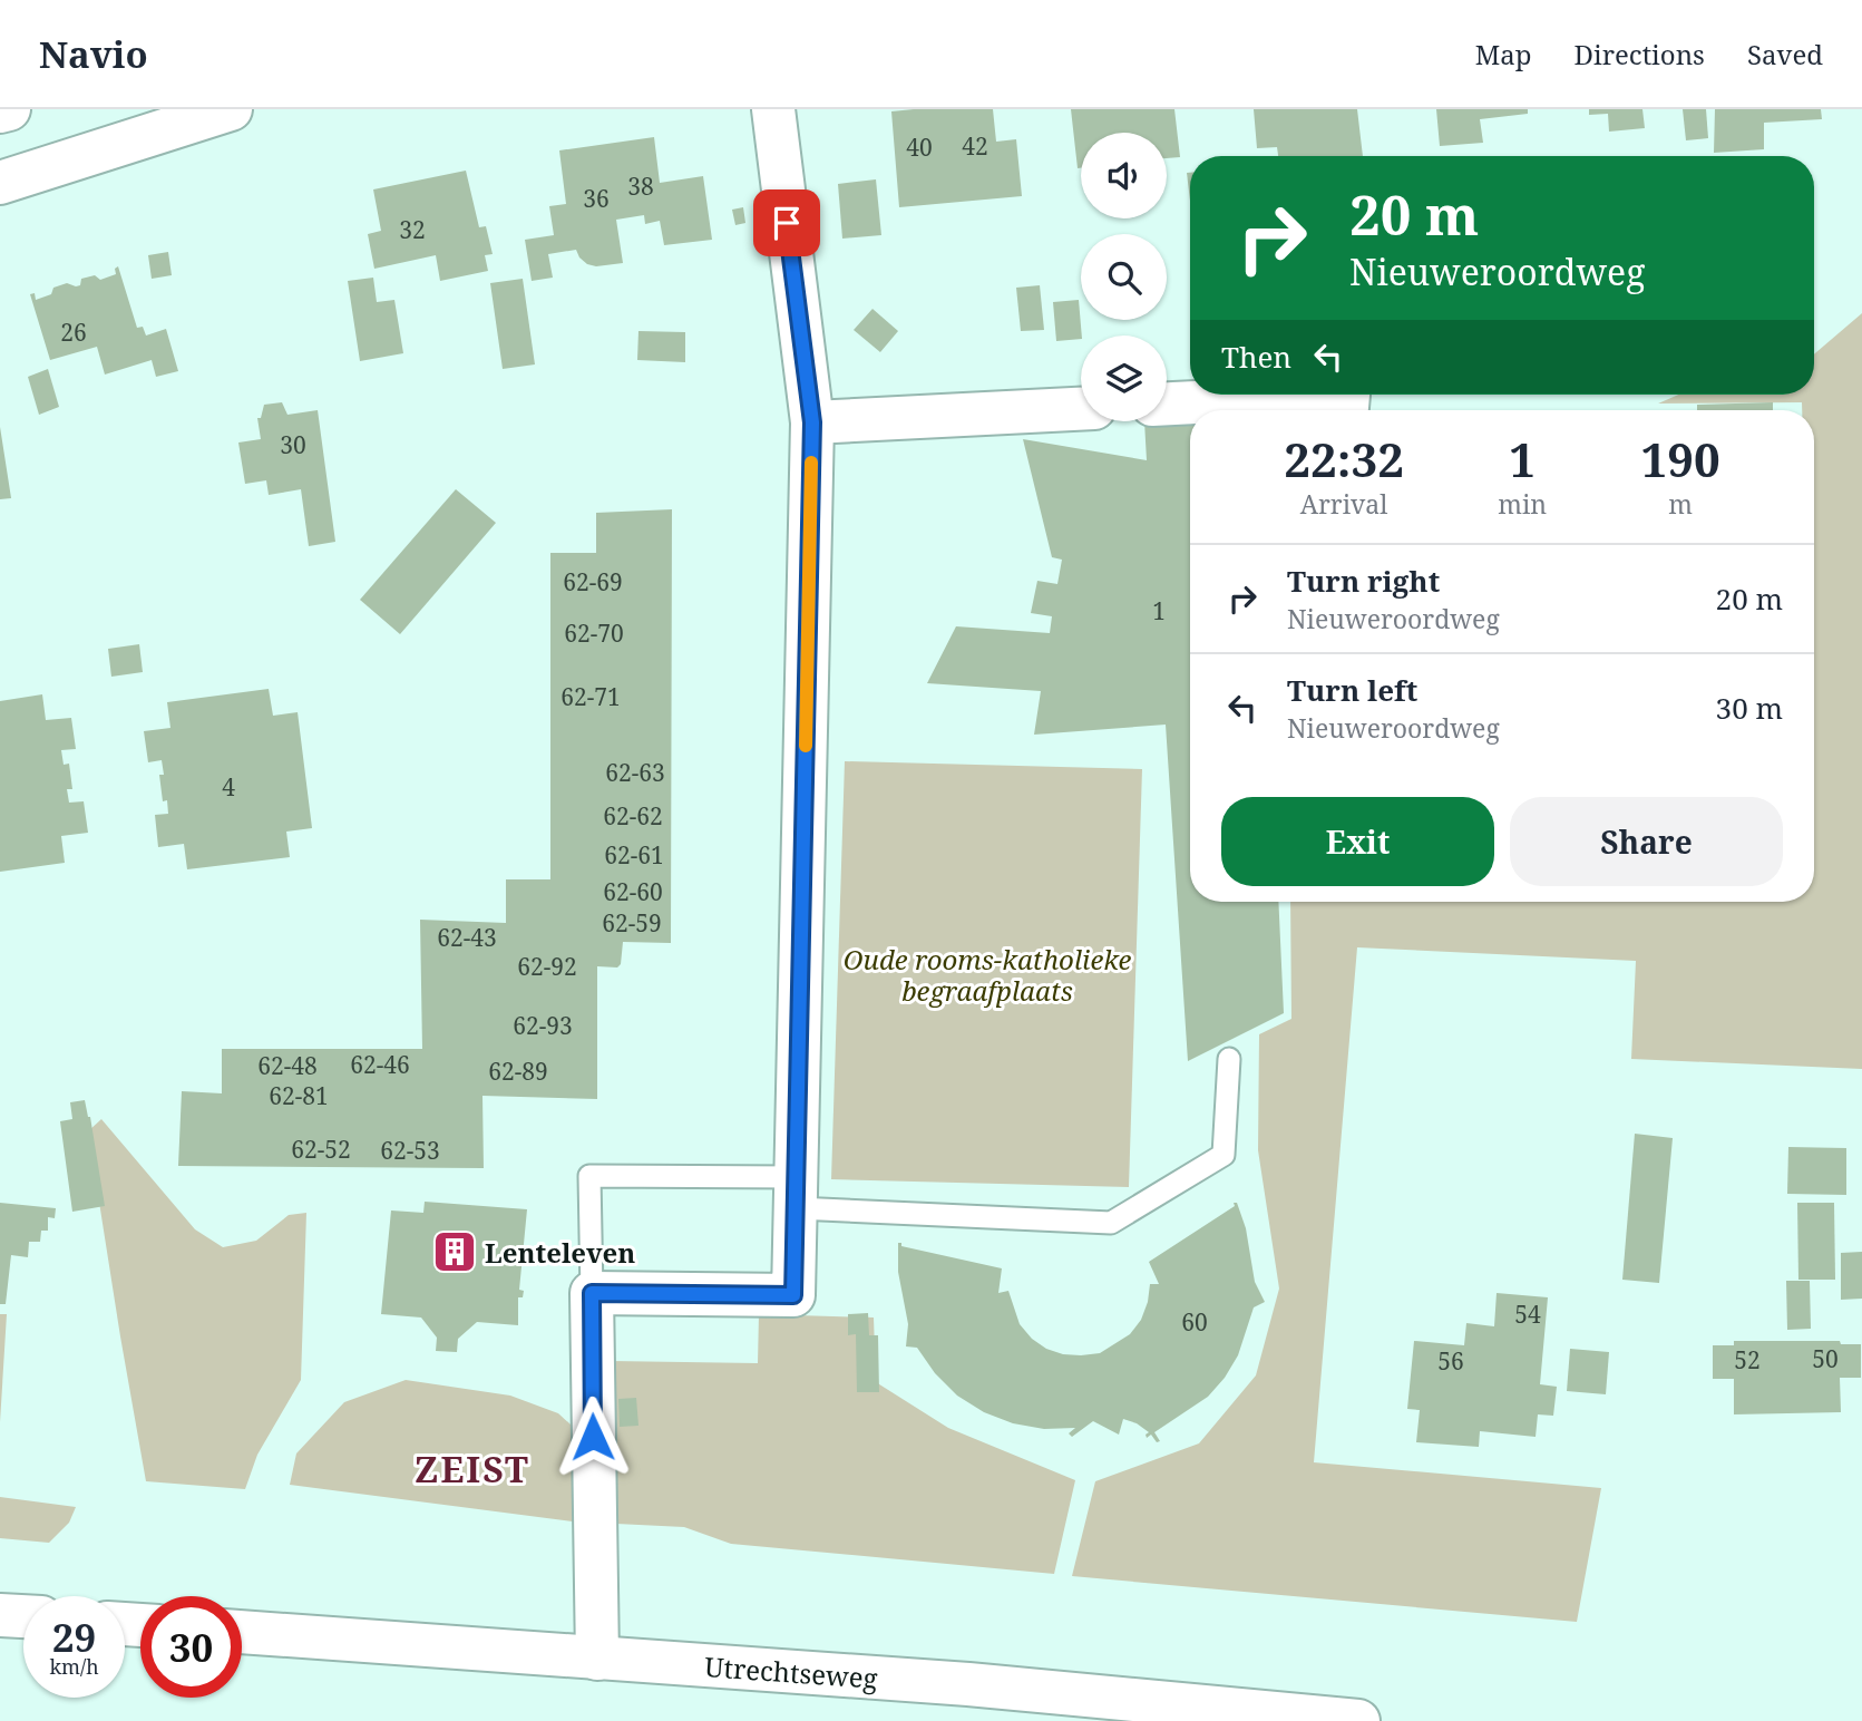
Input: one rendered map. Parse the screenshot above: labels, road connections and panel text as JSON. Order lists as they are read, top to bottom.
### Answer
{
  "streets": {
    "street": ["Utrechtseweg"]
  },
  "districts": ["ZEIST"],
  "parks": ["Oude rooms-katholieke begraafplaats"],
  "places": {
    "building": ["Lenteleven"]
  },
  "house_numbers": [
    "42",
    "40",
    "38",
    "36",
    "32",
    "26",
    "30",
    "62-69",
    "1",
    "62-70",
    "62-71",
    "62-63",
    "4",
    "62-62",
    "62-61",
    "62-60",
    "62-59",
    "62-43",
    "62-92",
    "62-93",
    "62-46",
    "62-48",
    "62-89",
    "62-81",
    "62-52",
    "62-53",
    "54",
    "60",
    "50",
    "52",
    "56"
  ],
  "page": {
    "header": "Navio",
    "nav": ["Map", "Directions", "Saved"],
    "turn": ["20 m", "Nieuweroordweg"],
    "then": "Then",
    "eta": [
      "22:32",
      "Arrival",
      "1",
      "min",
      "190",
      "m"
    ],
    "list": [
      {
        "name": "Turn right",
        "note": "Nieuweroordweg",
        "value": "20 m"
      },
      {
        "name": "Turn left",
        "note": "Nieuweroordweg",
        "value": "30 m"
      }
    ],
    "buttons": ["Exit", "Share"],
    "speed": "29 km/h",
    "limit": "30"
  }
}
